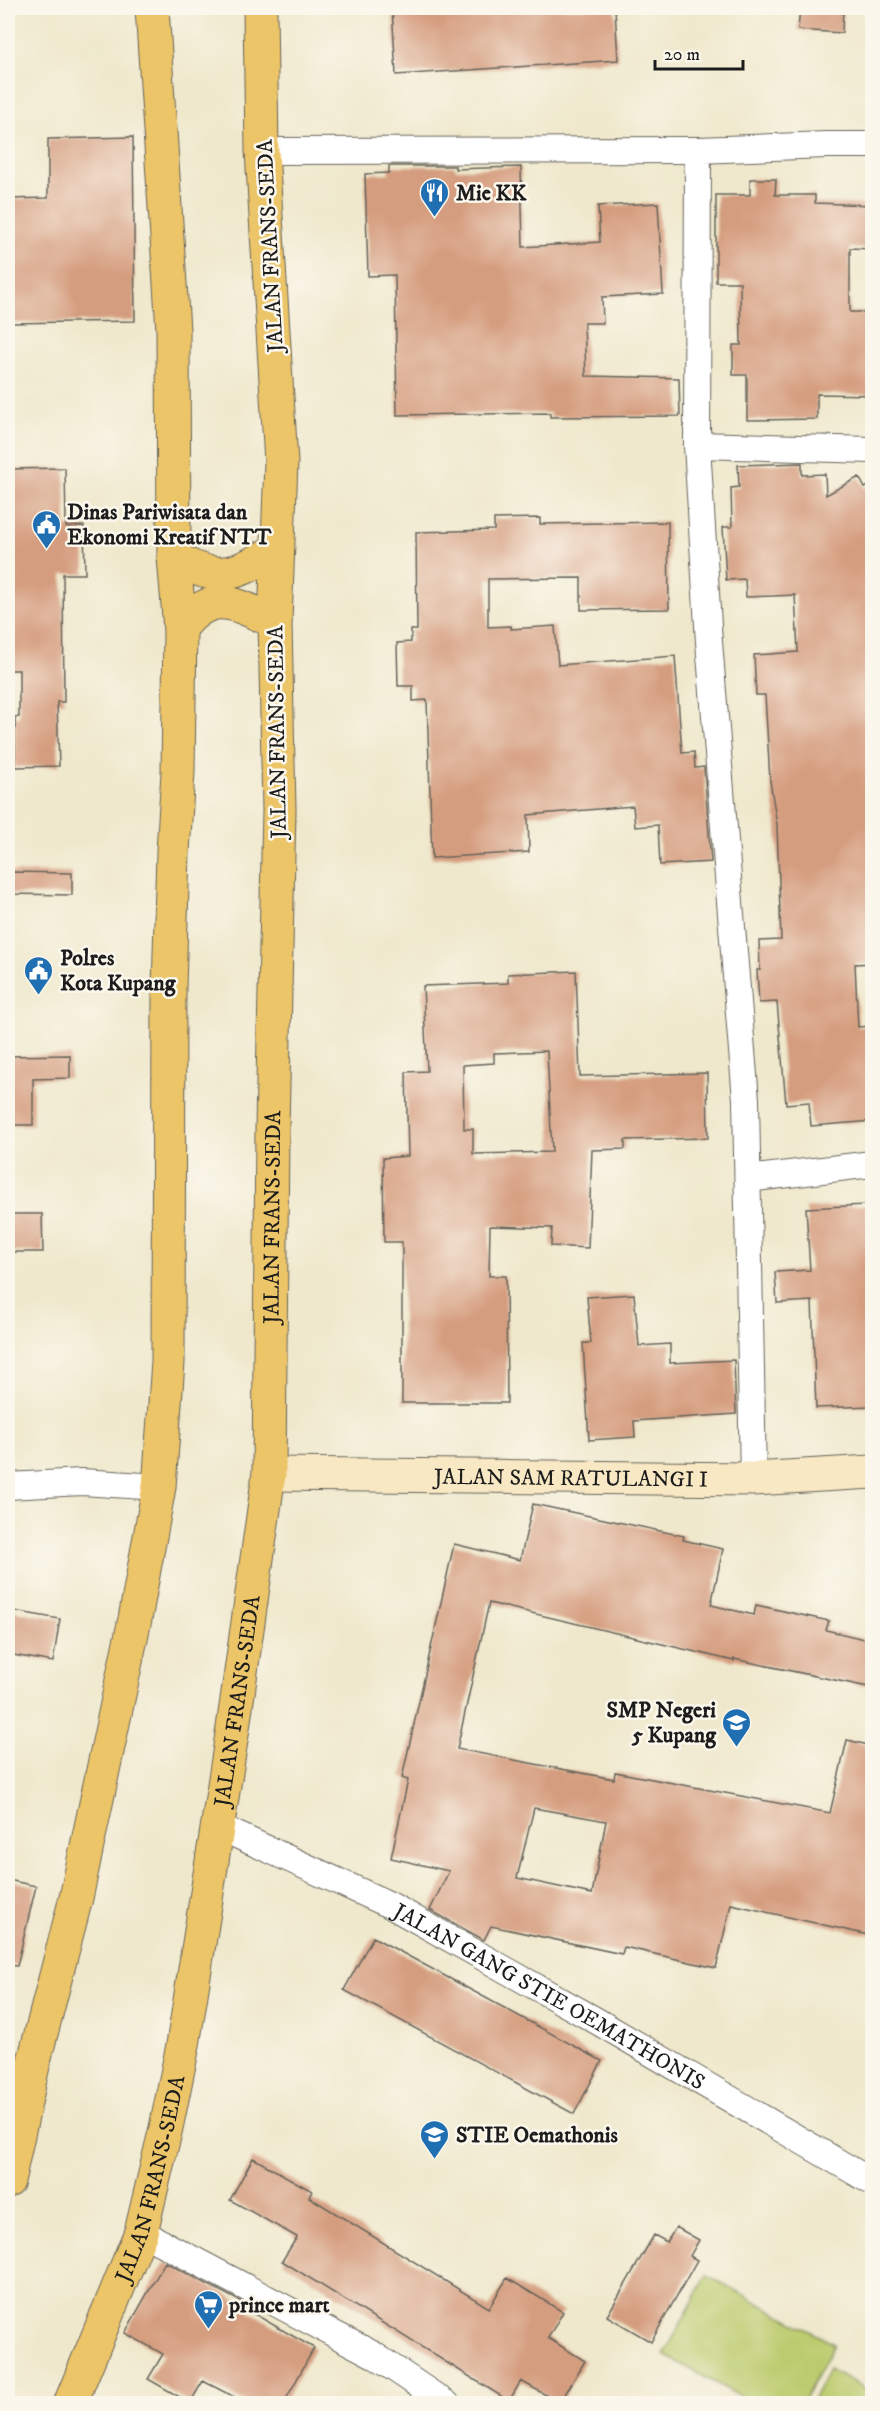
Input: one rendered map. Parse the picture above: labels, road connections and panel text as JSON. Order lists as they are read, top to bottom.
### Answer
{
  "streets": {
    "main road": ["JALAN FRANS-SEDA", "JALAN SAM RATULANGI I"],
    "street": ["JALAN GANG STIE OEMATHONIS"]
  },
  "crossings": [
    ["JALAN FRANS-SEDA", "JALAN SAM RATULANGI I"],
    ["JALAN FRANS-SEDA", "JALAN GANG STIE OEMATHONIS"]
  ],
  "places": {
    "restaurant": ["Mie KK"],
    "public building": ["Dinas Pariwisata dan Ekonomi Kreatif NTT", "Polres Kota Kupang"],
    "school or university": ["SMP Negeri 5 Kupang", "STIE Oemathonis"],
    "supermarket": ["prince mart"]
  },
  "scale_bar": "20 m"
}
